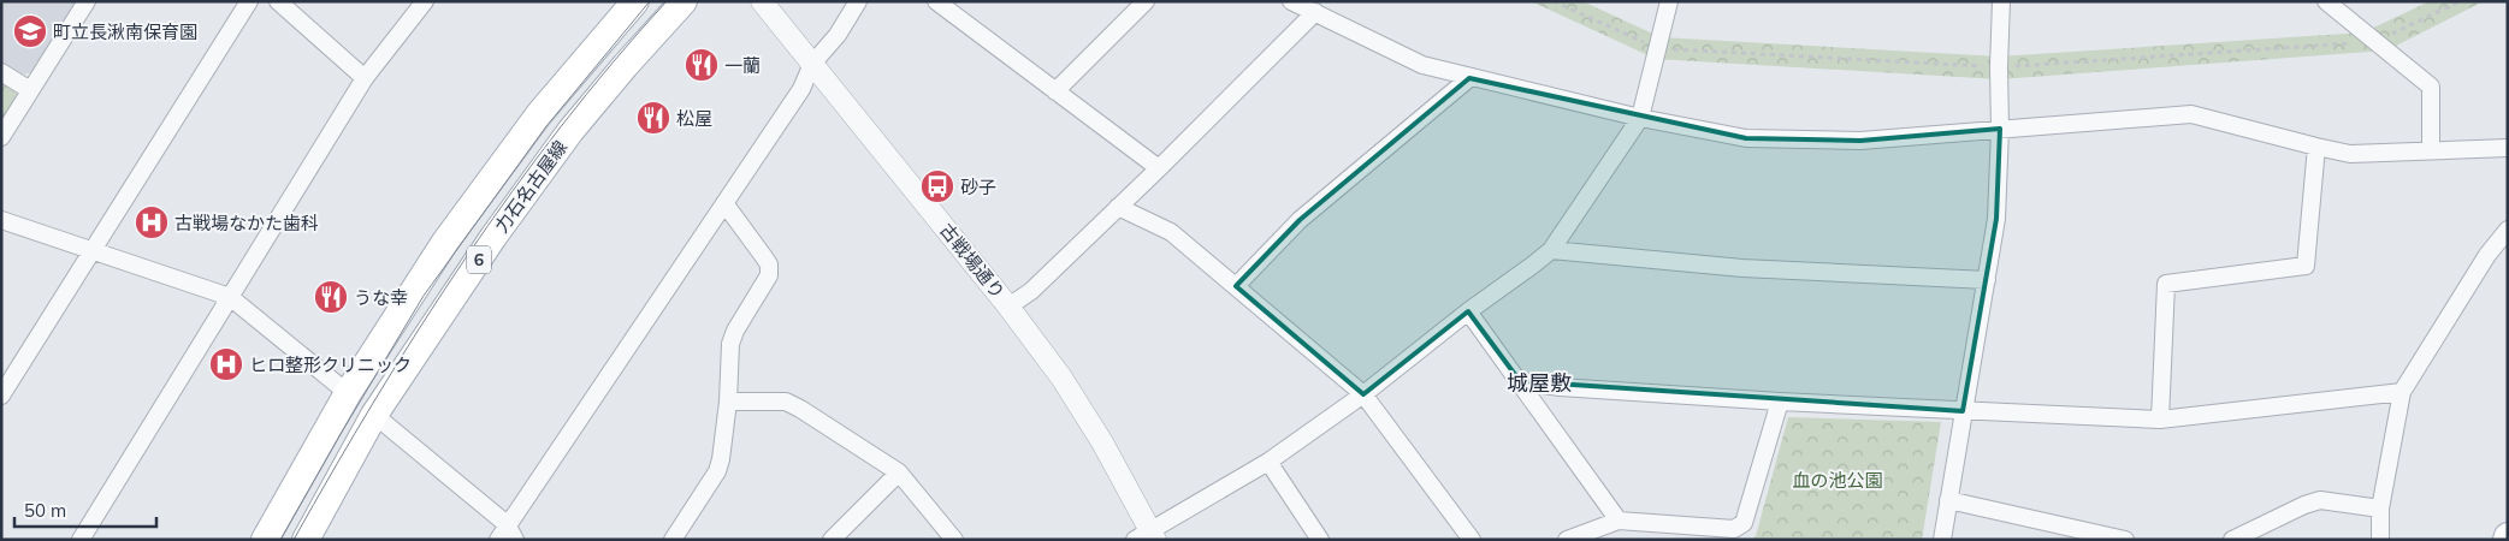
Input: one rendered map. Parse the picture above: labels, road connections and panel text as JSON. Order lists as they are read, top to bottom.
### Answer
{
  "streets": {
    "main road": ["力石名古屋線", "6"],
    "street": ["古戦場通り"]
  },
  "districts": ["城屋敷"],
  "parks": ["血の池公園"],
  "places": {
    "school or university": ["町立長湫南保育園"],
    "restaurant": ["一蘭", "松屋", "うな幸"],
    "bus stop": ["砂子"],
    "hospital": ["古戦場なかた歯科", "ヒロ整形クリニック"]
  },
  "scale_bar": "50 m"
}
